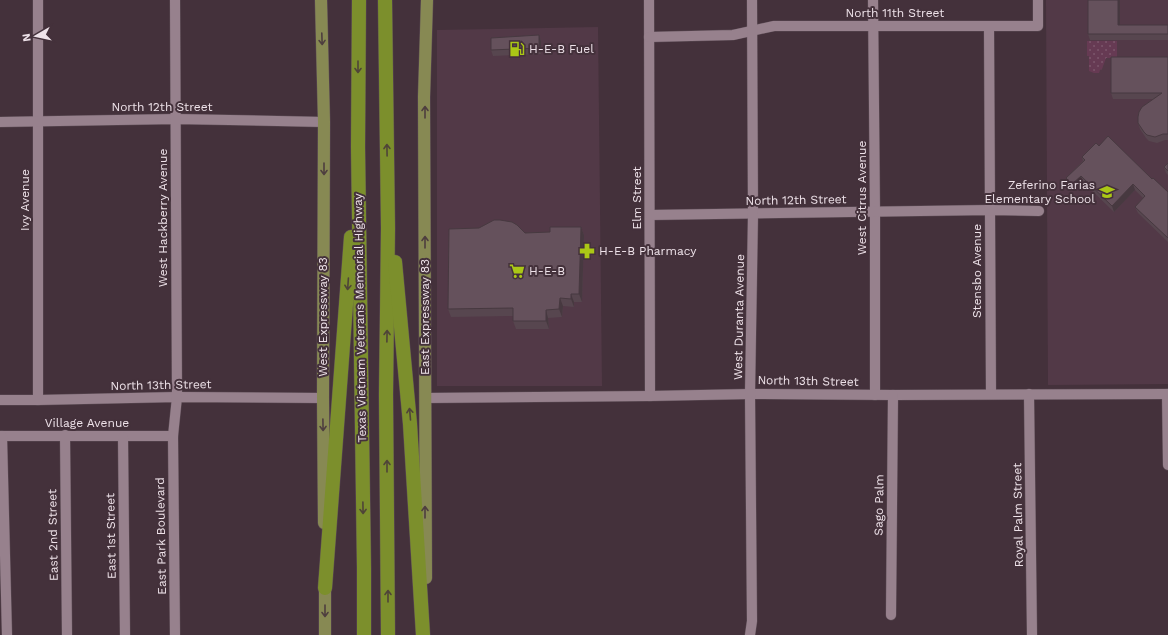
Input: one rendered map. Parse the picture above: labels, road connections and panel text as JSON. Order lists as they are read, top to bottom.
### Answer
{
  "streets": {
    "highway": ["Texas Vietnam Veterans Memorial Highway"],
    "main road": ["West Expressway 83", "East Expressway 83"],
    "street": [
      "North 11th Street",
      "North 12th Street",
      "Elm Street",
      "West Citrus Avenue",
      "Ivy Avenue",
      "West Hackberry Avenue",
      "Stensbo Avenue",
      "West Duranta Avenue",
      "North 13th Street",
      "Village Avenue",
      "Sago Palm",
      "Royal Palm Street",
      "East 2nd Street",
      "East 1st Street",
      "East Park Boulevard"
    ]
  },
  "crossings": [
    ["North 11th Street", "Elm Street"],
    ["North 11th Street", "West Citrus Avenue"],
    ["North 11th Street", "Stensbo Avenue"],
    ["North 11th Street", "West Duranta Avenue"],
    ["North 12th Street", "Elm Street"],
    ["North 12th Street", "West Citrus Avenue"],
    ["North 12th Street", "Ivy Avenue"],
    ["North 12th Street", "West Hackberry Avenue"],
    ["North 12th Street", "Stensbo Avenue"],
    ["North 12th Street", "West Expressway 83"],
    ["North 12th Street", "West Duranta Avenue"],
    ["Elm Street", "North 13th Street"],
    ["West Citrus Avenue", "North 13th Street"],
    ["Ivy Avenue", "North 13th Street"],
    ["West Hackberry Avenue", "North 13th Street"],
    ["West Hackberry Avenue", "Village Avenue"],
    ["West Hackberry Avenue", "East Park Boulevard"],
    ["Stensbo Avenue", "North 13th Street"],
    ["West Expressway 83", "North 13th Street"],
    ["East Expressway 83", "North 13th Street"],
    ["West Duranta Avenue", "North 13th Street"],
    ["North 13th Street", "Sago Palm"],
    ["North 13th Street", "Royal Palm Street"],
    ["Village Avenue", "East 2nd Street"],
    ["Village Avenue", "East 1st Street"],
    ["Village Avenue", "East Park Boulevard"]
  ],
  "one_way": ["West Expressway 83", "East Expressway 83"],
  "places": {
    "fuel station": ["H-E-B Fuel"],
    "school or university": ["Zeferino Farias Elementary School"],
    "pharmacy": ["H-E-B Pharmacy"],
    "supermarket": ["H-E-B"]
  },
  "north": "left"
}
